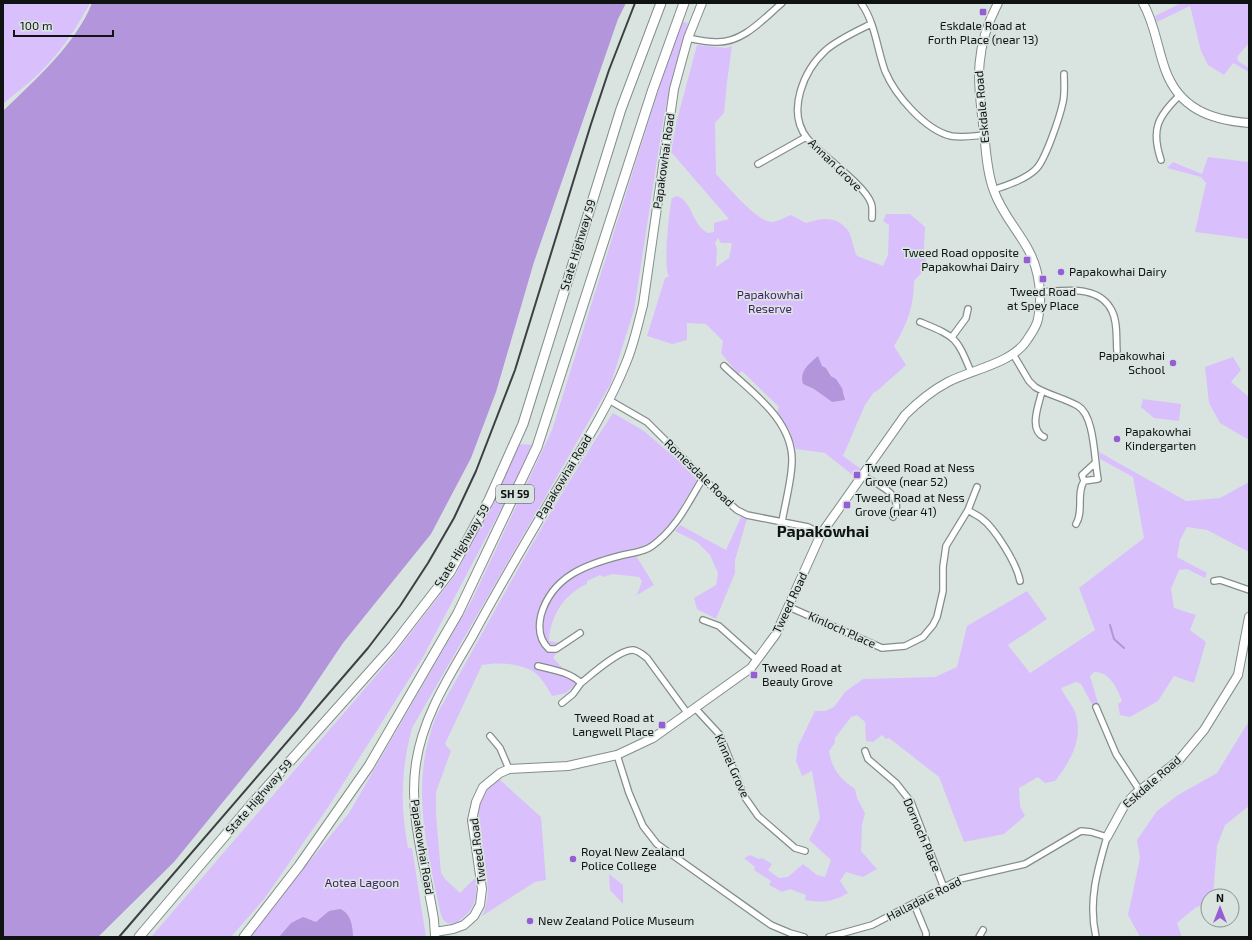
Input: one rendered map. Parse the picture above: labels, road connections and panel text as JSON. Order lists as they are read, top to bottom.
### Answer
{
  "streets": {
    "main road": ["State Highway 59", "SH 59"],
    "street": [
      "Eskdale Road",
      "Papakowhai Road",
      "Annan Grove",
      "Romesdale Road",
      "Tweed Road",
      "Kinloch Place",
      "Kinnel Grove",
      "Dornoch Place",
      "Halladale Road"
    ]
  },
  "crossings": [
    ["Eskdale Road", "Tweed Road"],
    ["Eskdale Road", "Halladale Road"],
    ["Papakowhai Road", "Romesdale Road"],
    ["Papakowhai Road", "Tweed Road"],
    ["Romesdale Road", "Tweed Road"],
    ["Tweed Road", "Kinloch Place"],
    ["Tweed Road", "Kinnel Grove"],
    ["Dornoch Place", "Halladale Road"]
  ],
  "districts": ["Papakōwhai"],
  "parks": ["Papakowhai Reserve", "Aotea Lagoon"],
  "places": {
    "transit": [
      "Eskdale Road at Forth Place (near 13)",
      "Tweed Road opposite Papakowhai Dairy",
      "Tweed Road at Spey Place",
      "Tweed Road at Ness Grove (near 52)",
      "Tweed Road at Ness Grove (near 41)",
      "Tweed Road at Beauly Grove",
      "Tweed Road at Langwell Place"
    ],
    "other": [
      "Papakowhai Dairy",
      "Papakowhai School",
      "Papakowhai Kindergarten",
      "Royal New Zealand Police College",
      "New Zealand Police Museum"
    ]
  },
  "scale_bar": "100 m",
  "north": "top"
}
